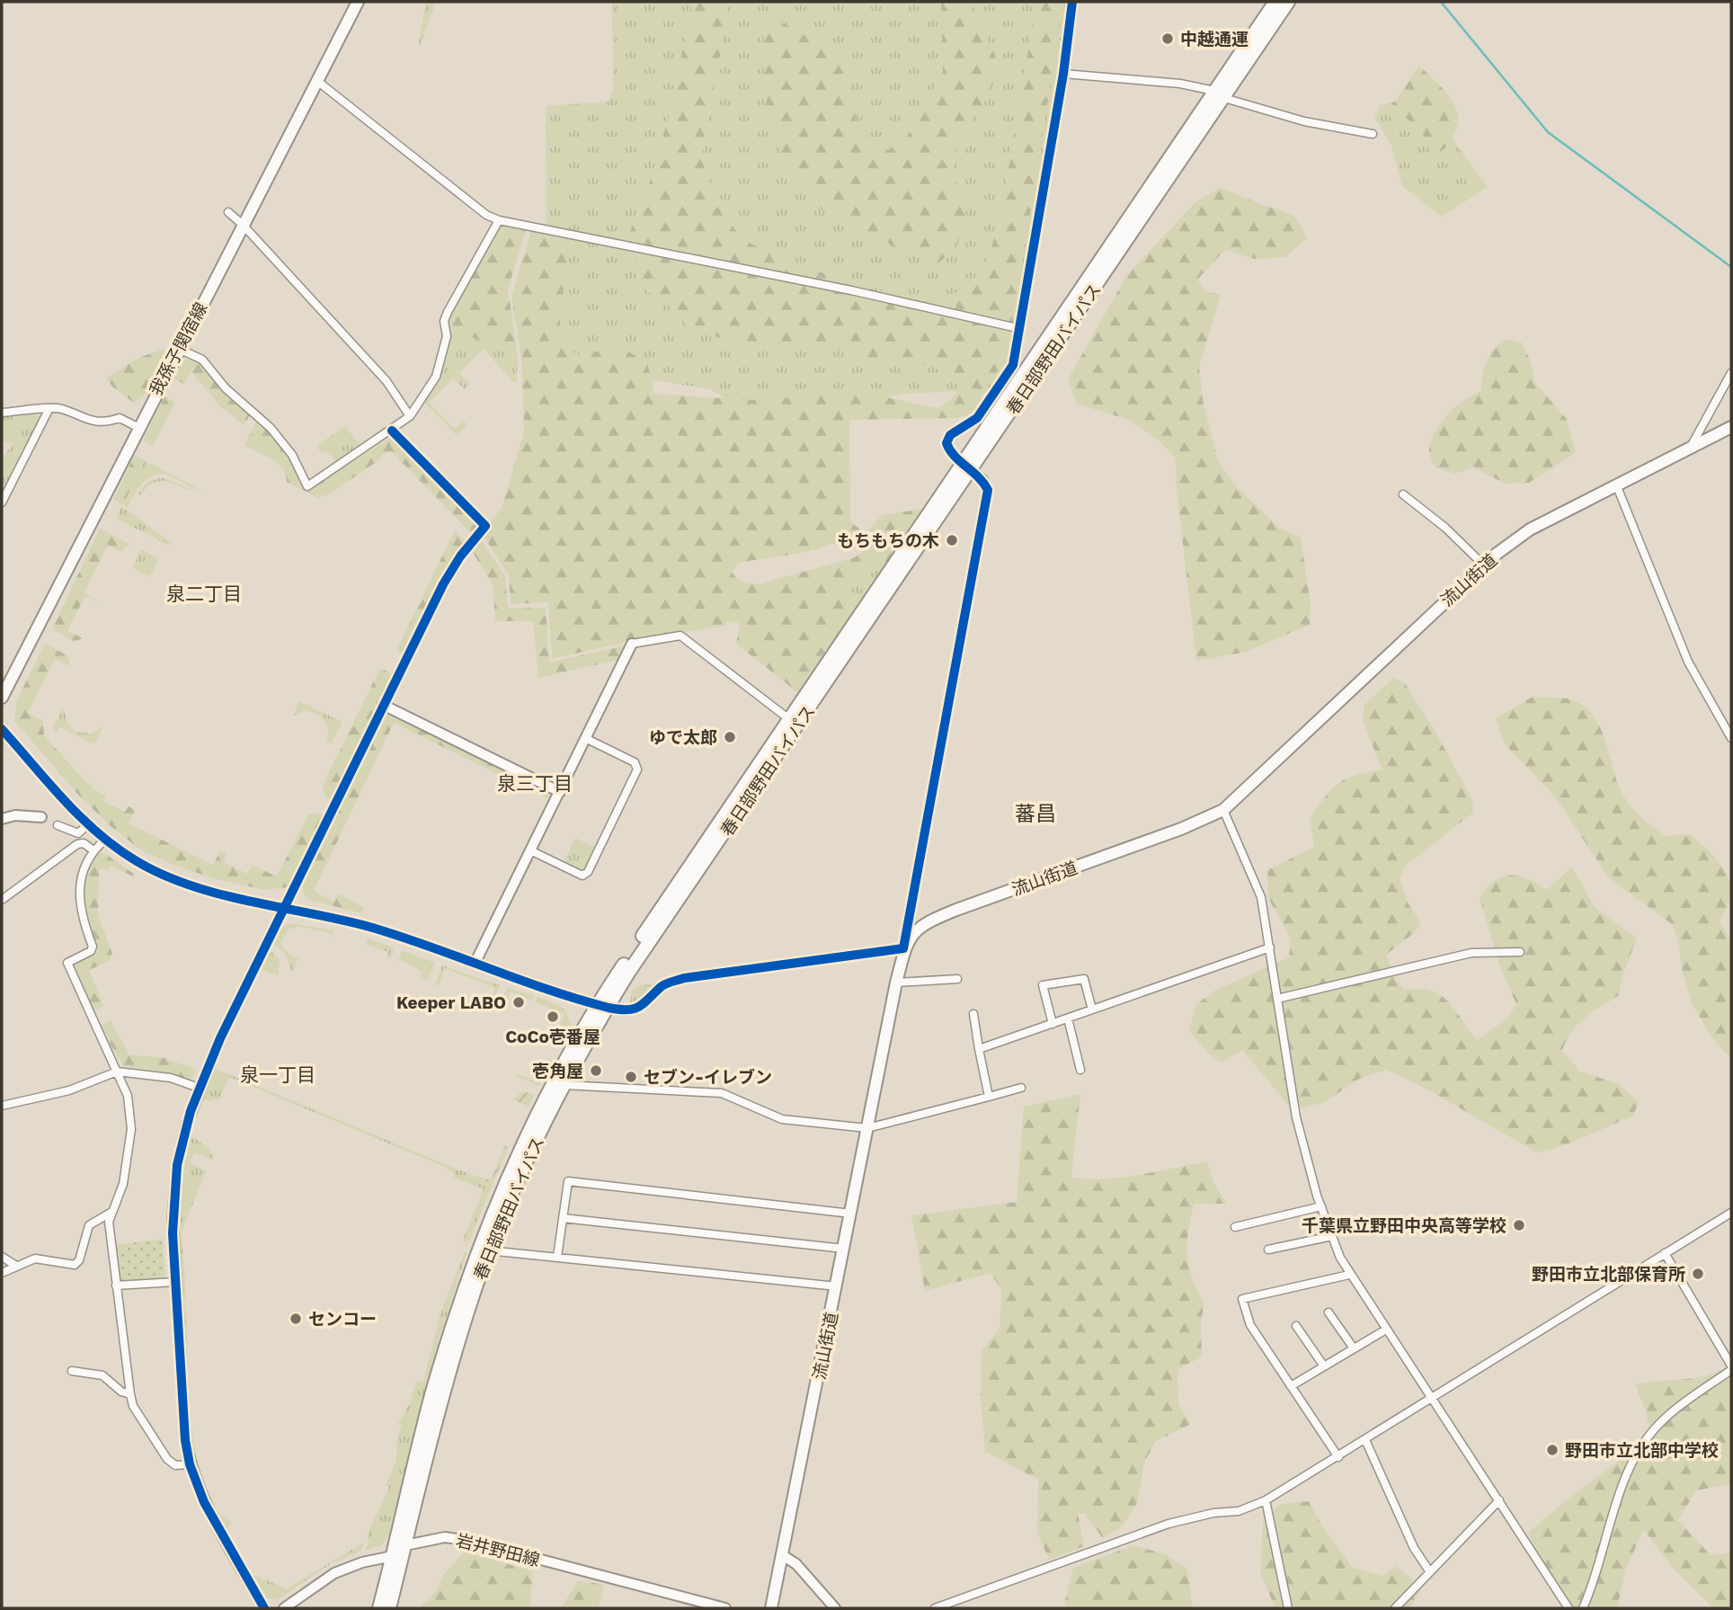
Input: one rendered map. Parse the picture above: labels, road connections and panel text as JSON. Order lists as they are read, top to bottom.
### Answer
{
  "streets": {
    "highway": ["春日部野田バイパス"],
    "main road": ["我孫子関宿線", "流山街道"],
    "street": ["岩井野田線"]
  },
  "crossings": [
    ["春日部野田バイパス", "岩井野田線"]
  ],
  "districts": [
    "泉二丁目",
    "泉三丁目",
    "蕃昌",
    "泉一丁目"
  ],
  "places": [
    "中越通運",
    "もちもちの木",
    "ゆで太郎",
    "Keeper LABO",
    "CoCo壱番屋",
    "壱角屋",
    "セブン-イレブン",
    "千葉県立野田中央高等学校",
    "野田市立北部保育所",
    "センコー",
    "野田市立北部中学校"
  ]
}
